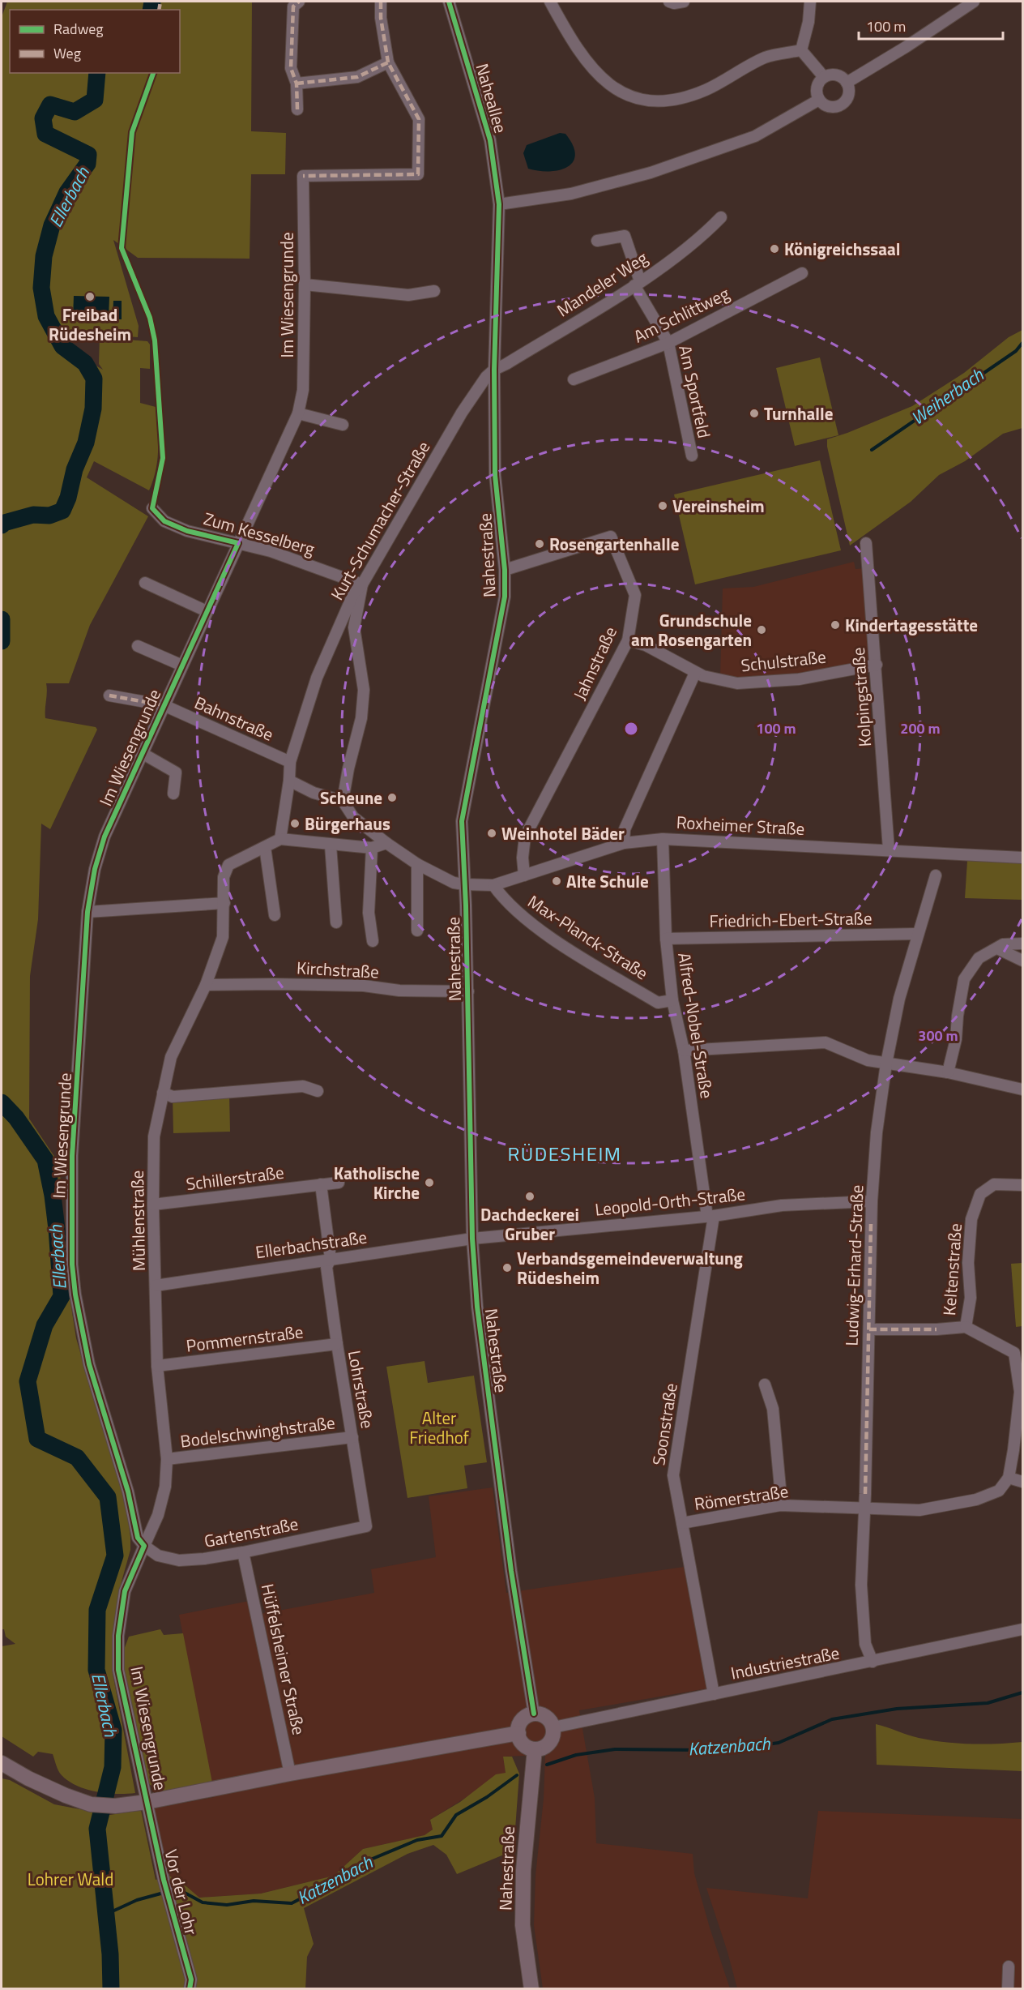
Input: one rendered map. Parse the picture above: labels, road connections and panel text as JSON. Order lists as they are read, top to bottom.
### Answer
{
  "streets": {
    "main road": ["Nahestraße"],
    "street": [
      "Naheallee",
      "Mandeler Weg",
      "Im Wiesengrunde",
      "Am Schlittweg",
      "Am Sportfeld",
      "Kurt-Schumacher-Straße",
      "Zum Kesselberg",
      "Schulstraße",
      "Jahnstraße",
      "Kolpingstraße",
      "Bahnstraße",
      "Roxheimer Straße",
      "Friedrich-Ebert-Straße",
      "Max-Planck-Straße",
      "Kirchstraße",
      "Alfred-Nobel-Straße",
      "Schillerstraße",
      "Leopold-Orth-Straße",
      "Mühlenstraße",
      "Ellerbachstraße",
      "Ludwig-Erhard-Straße",
      "Keltenstraße",
      "Pommernstraße",
      "Lohrstraße",
      "Soonstraße",
      "Bodelschwinghstraße",
      "Römerstraße",
      "Gartenstraße",
      "Hüffelsheimer Straße",
      "Industriestraße",
      "Vor der Lohr"
    ]
  },
  "crossings": [
    ["Naheallee", "Nahestraße"],
    ["Mandeler Weg", "Am Sportfeld"],
    ["Mandeler Weg", "Kurt-Schumacher-Straße"],
    ["Mandeler Weg", "Nahestraße"],
    ["Im Wiesengrunde", "Zum Kesselberg"],
    ["Im Wiesengrunde", "Bahnstraße"],
    ["Im Wiesengrunde", "Mühlenstraße"],
    ["Im Wiesengrunde", "Gartenstraße"],
    ["Im Wiesengrunde", "Vor der Lohr"],
    ["Am Schlittweg", "Am Sportfeld"],
    ["Kurt-Schumacher-Straße", "Zum Kesselberg"],
    ["Kurt-Schumacher-Straße", "Nahestraße"],
    ["Kurt-Schumacher-Straße", "Bahnstraße"],
    ["Kurt-Schumacher-Straße", "Mühlenstraße"],
    ["Nahestraße", "Jahnstraße"],
    ["Nahestraße", "Roxheimer Straße"],
    ["Nahestraße", "Kirchstraße"],
    ["Nahestraße", "Leopold-Orth-Straße"],
    ["Nahestraße", "Ellerbachstraße"],
    ["Nahestraße", "Industriestraße"],
    ["Schulstraße", "Jahnstraße"],
    ["Schulstraße", "Kolpingstraße"],
    ["Jahnstraße", "Roxheimer Straße"],
    ["Kolpingstraße", "Roxheimer Straße"],
    ["Roxheimer Straße", "Max-Planck-Straße"],
    ["Roxheimer Straße", "Alfred-Nobel-Straße"],
    ["Friedrich-Ebert-Straße", "Alfred-Nobel-Straße"],
    ["Friedrich-Ebert-Straße", "Ludwig-Erhard-Straße"],
    ["Max-Planck-Straße", "Alfred-Nobel-Straße"],
    ["Kirchstraße", "Mühlenstraße"],
    ["Alfred-Nobel-Straße", "Leopold-Orth-Straße"],
    ["Alfred-Nobel-Straße", "Soonstraße"],
    ["Schillerstraße", "Mühlenstraße"],
    ["Leopold-Orth-Straße", "Ellerbachstraße"],
    ["Leopold-Orth-Straße", "Ludwig-Erhard-Straße"],
    ["Leopold-Orth-Straße", "Soonstraße"],
    ["Mühlenstraße", "Ellerbachstraße"],
    ["Mühlenstraße", "Pommernstraße"],
    ["Mühlenstraße", "Bodelschwinghstraße"],
    ["Mühlenstraße", "Gartenstraße"],
    ["Ellerbachstraße", "Lohrstraße"],
    ["Ludwig-Erhard-Straße", "Keltenstraße"],
    ["Ludwig-Erhard-Straße", "Römerstraße"],
    ["Ludwig-Erhard-Straße", "Industriestraße"],
    ["Pommernstraße", "Lohrstraße"],
    ["Lohrstraße", "Bodelschwinghstraße"],
    ["Lohrstraße", "Gartenstraße"],
    ["Soonstraße", "Römerstraße"],
    ["Soonstraße", "Industriestraße"],
    ["Gartenstraße", "Hüffelsheimer Straße"]
  ],
  "districts": ["RÜDESHEIM"],
  "water": ["Ellerbach", "Weiherbach", "Katzenbach"],
  "parks": ["Alter Friedhof", "Lohrer Wald"],
  "places": [
    "Königreichssaal",
    "Freibad Rüdesheim",
    "Turnhalle",
    "Vereinsheim",
    "Rosengartenhalle",
    "Kindertagesstätte",
    "Grundschule am Rosengarten",
    "Scheune",
    "Bürgerhaus",
    "Weinhotel Bäder",
    "Alte Schule",
    "Katholische Kirche",
    "Dachdeckerei Gruber",
    "Verbandsgemeindeverwaltung Rüdesheim"
  ],
  "legend": ["Radweg", "Weg"],
  "scale_bar": "100 m",
  "rings": ["100 m", "200 m", "300 m"]
}
